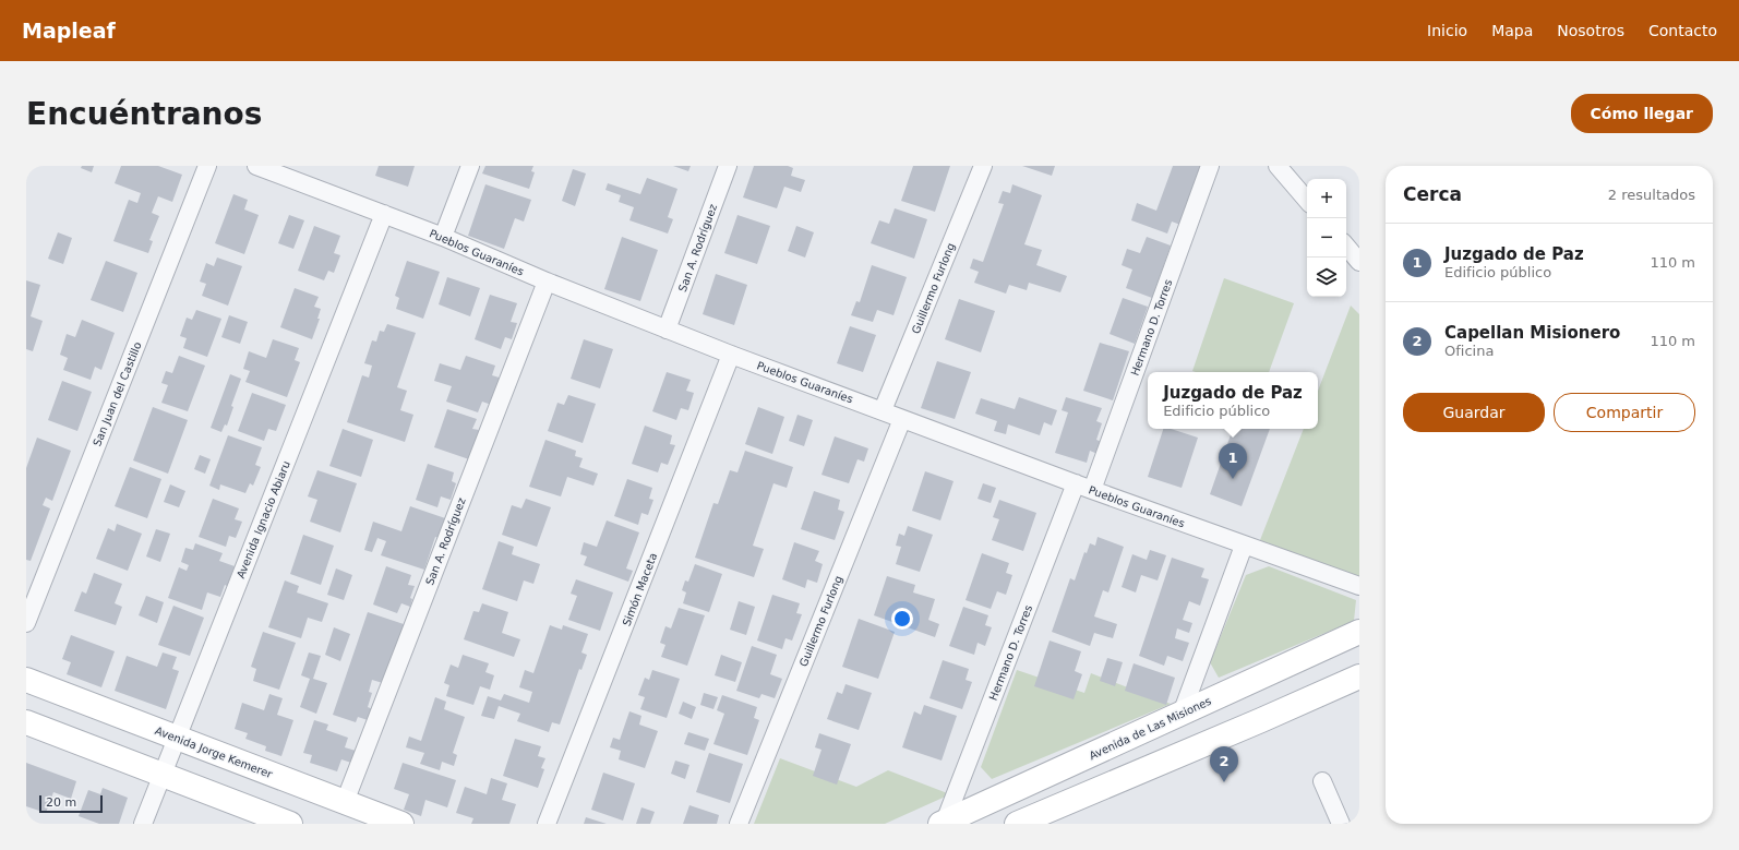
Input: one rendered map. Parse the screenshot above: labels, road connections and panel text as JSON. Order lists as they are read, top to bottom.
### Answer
{
  "streets": {
    "main road": ["Avenida de Las Misiones", "Avenida Jorge Kemerer"],
    "street": [
      "San A. Rodríguez",
      "Pueblos Guaraníes",
      "Guillermo Furlong",
      "Hermano D. Torres",
      "San Juan del Castillo",
      "Avenida Ignacio Abiaru",
      "Simón Maceta"
    ]
  },
  "crossings": [
    ["San A. Rodríguez", "Pueblos Guaraníes"],
    ["San A. Rodríguez", "Avenida Jorge Kemerer"],
    ["Pueblos Guaraníes", "Guillermo Furlong"],
    ["Pueblos Guaraníes", "Hermano D. Torres"],
    ["Pueblos Guaraníes", "Avenida Ignacio Abiaru"],
    ["Pueblos Guaraníes", "Simón Maceta"],
    ["Hermano D. Torres", "Avenida de Las Misiones"],
    ["Avenida Ignacio Abiaru", "Avenida Jorge Kemerer"]
  ],
  "scale_bar": "20 m",
  "page": {
    "header": "Mapleaf",
    "nav": [
      "Inicio",
      "Mapa",
      "Nosotros",
      "Contacto"
    ],
    "buttons": [
      "Cómo llegar",
      ["Guardar", "Compartir"]
    ],
    "title": "Encuéntranos",
    "heading": ["Cerca", "2 resultados"],
    "map_buttons": ["+", "−"],
    "list": [
      {
        "mark": "1",
        "name": "Juzgado de Paz",
        "note": "Edificio público",
        "value": "110 m"
      },
      {
        "mark": "2",
        "name": "Capellan Misionero",
        "note": "Oficina",
        "value": "110 m"
      }
    ],
    "popup": ["Juzgado de Paz", "Edificio público"],
    "pins": ["1", "2"],
    "scale": "20 m"
  }
}
